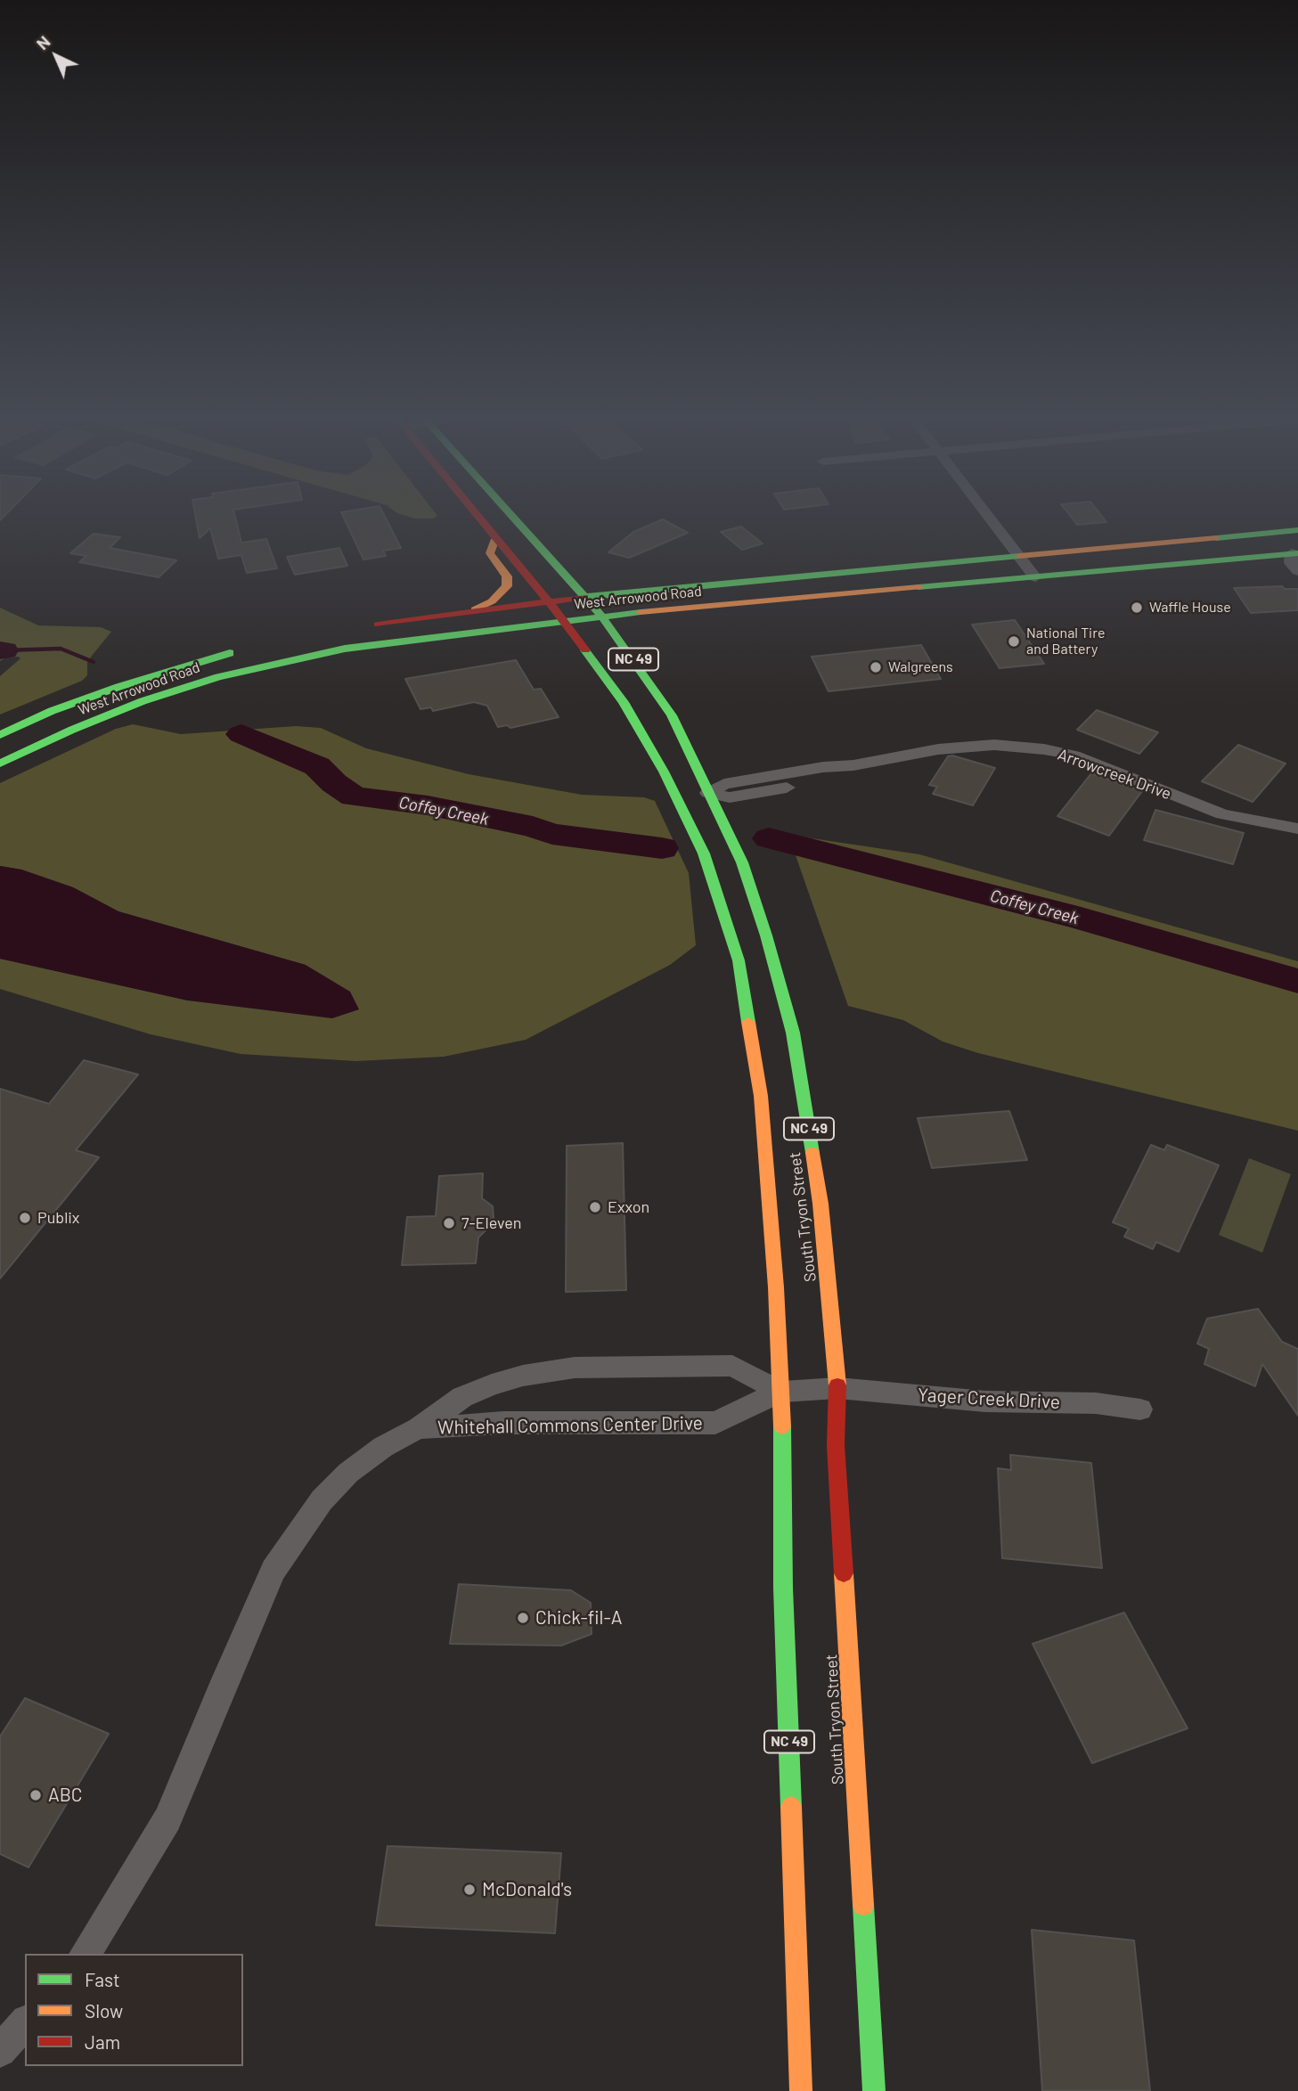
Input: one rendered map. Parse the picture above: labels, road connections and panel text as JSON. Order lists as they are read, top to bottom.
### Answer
{
  "streets": {
    "main road": ["West Arrowood Road", "NC 49", "South Tryon Street"],
    "street": ["Arrowcreek Drive", "Yager Creek Drive", "Whitehall Commons Center Drive"]
  },
  "crossings": [
    ["West Arrowood Road", "South Tryon Street"],
    ["Arrowcreek Drive", "South Tryon Street"],
    ["South Tryon Street", "Yager Creek Drive"],
    ["South Tryon Street", "Whitehall Commons Center Drive"],
    ["Yager Creek Drive", "Whitehall Commons Center Drive"]
  ],
  "water": ["Coffey Creek"],
  "places": [
    "Waffle House",
    "National Tire and Battery",
    "Walgreens",
    "Exxon",
    "Publix",
    "7-Eleven",
    "Chick-fil-A",
    "ABC",
    "McDonald's"
  ],
  "legend": ["Fast", "Slow", "Jam"],
  "north": "top left"
}
